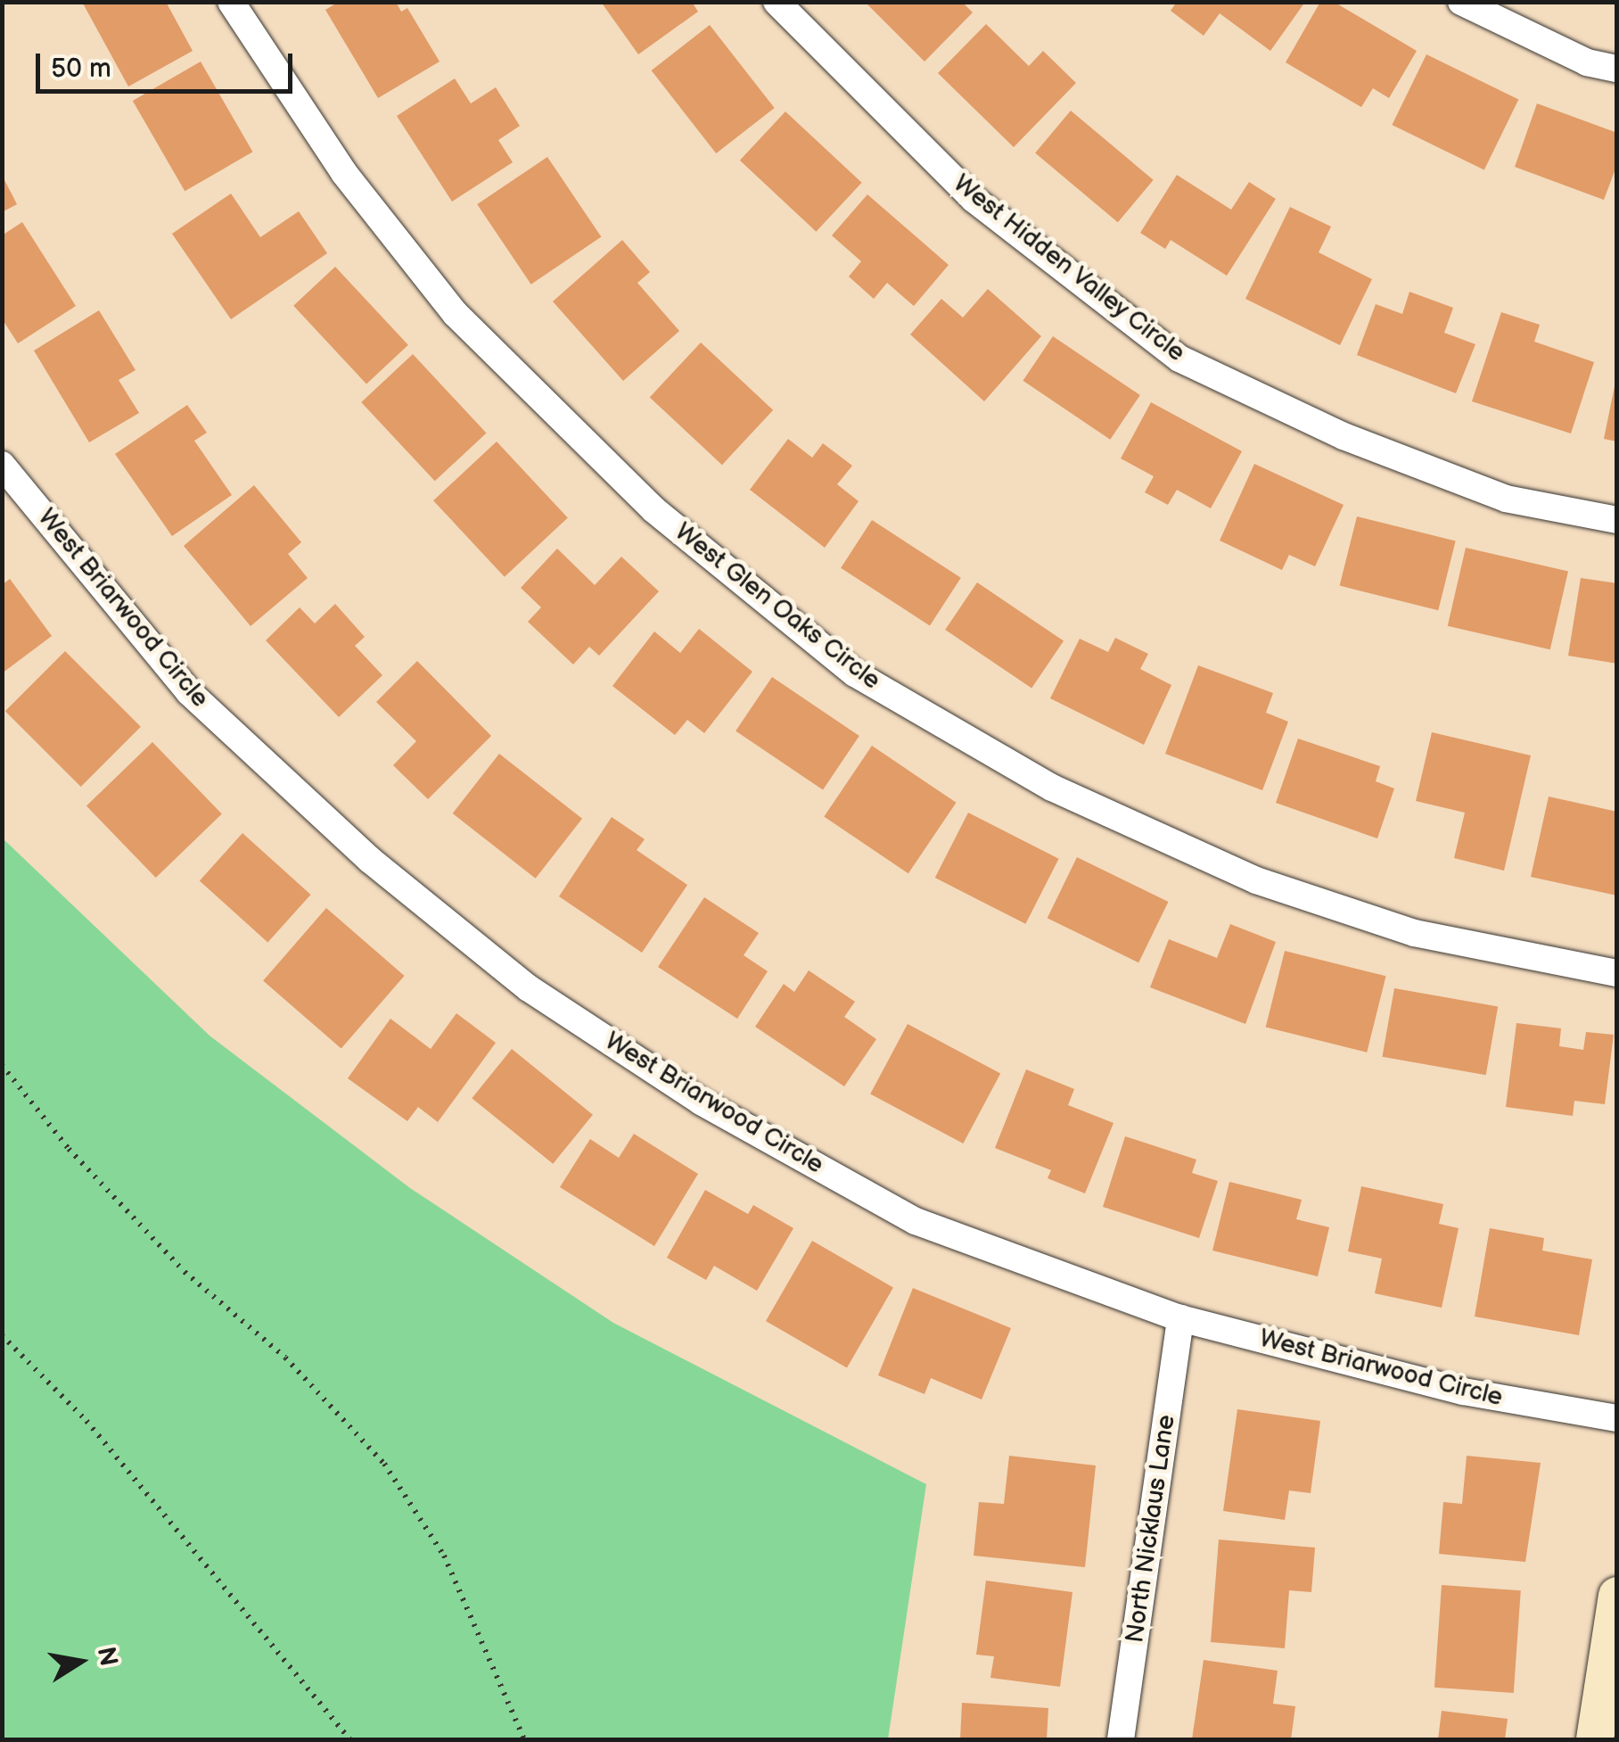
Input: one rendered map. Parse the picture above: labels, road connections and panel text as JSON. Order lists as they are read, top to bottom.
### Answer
{
  "streets": {
    "street": [
      "West Hidden Valley Circle",
      "West Glen Oaks Circle",
      "West Briarwood Circle",
      "North Nicklaus Lane"
    ]
  },
  "crossings": [
    ["West Briarwood Circle", "North Nicklaus Lane"]
  ],
  "scale_bar": "50 m",
  "north": "right"
}
